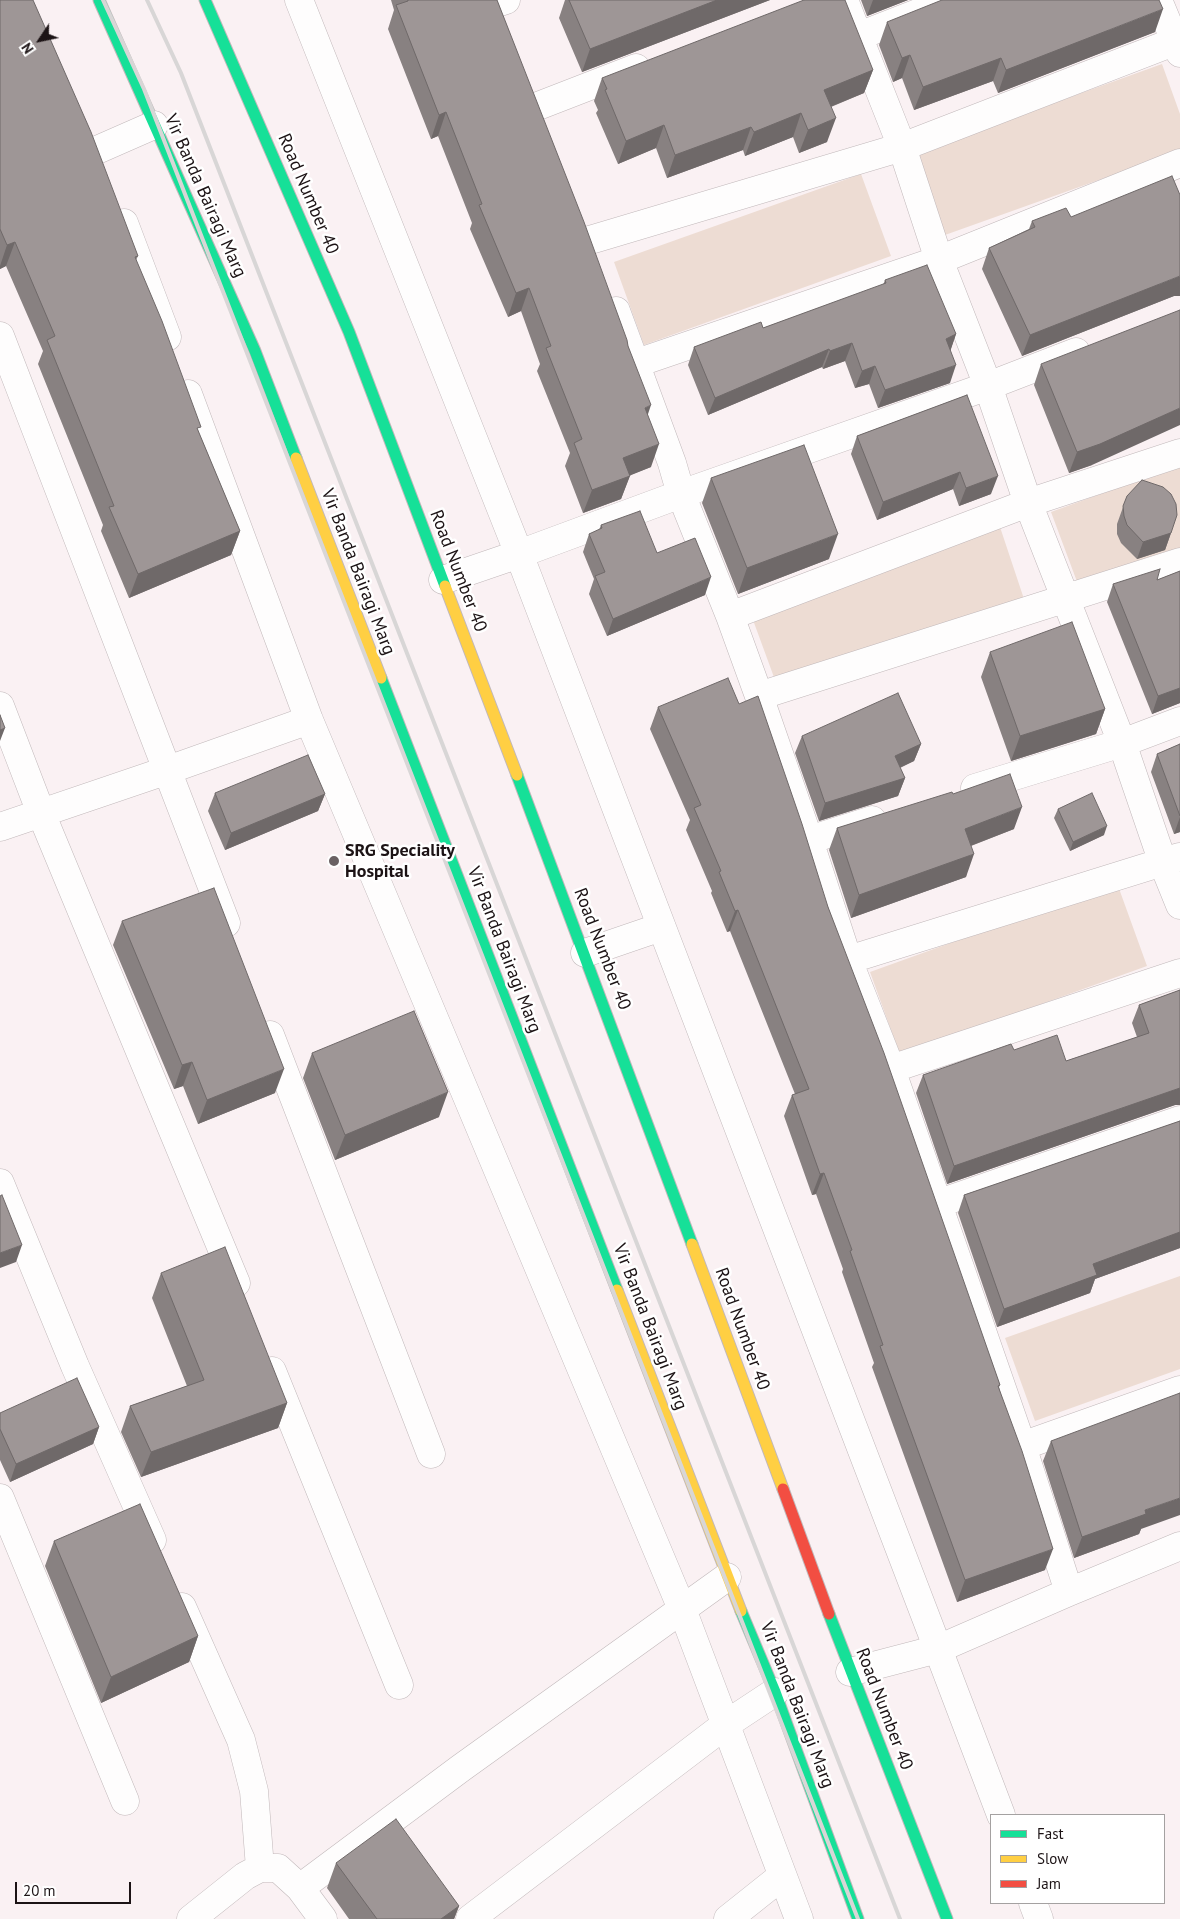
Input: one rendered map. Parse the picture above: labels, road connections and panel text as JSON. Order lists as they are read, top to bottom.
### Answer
{
  "streets": {
    "main road": ["Road Number 40", "Vir Banda Bairagi Marg"]
  },
  "places": ["SRG Speciality Hospital"],
  "legend": ["Fast", "Slow", "Jam"],
  "scale_bar": "20 m",
  "north": "bottom left"
}
